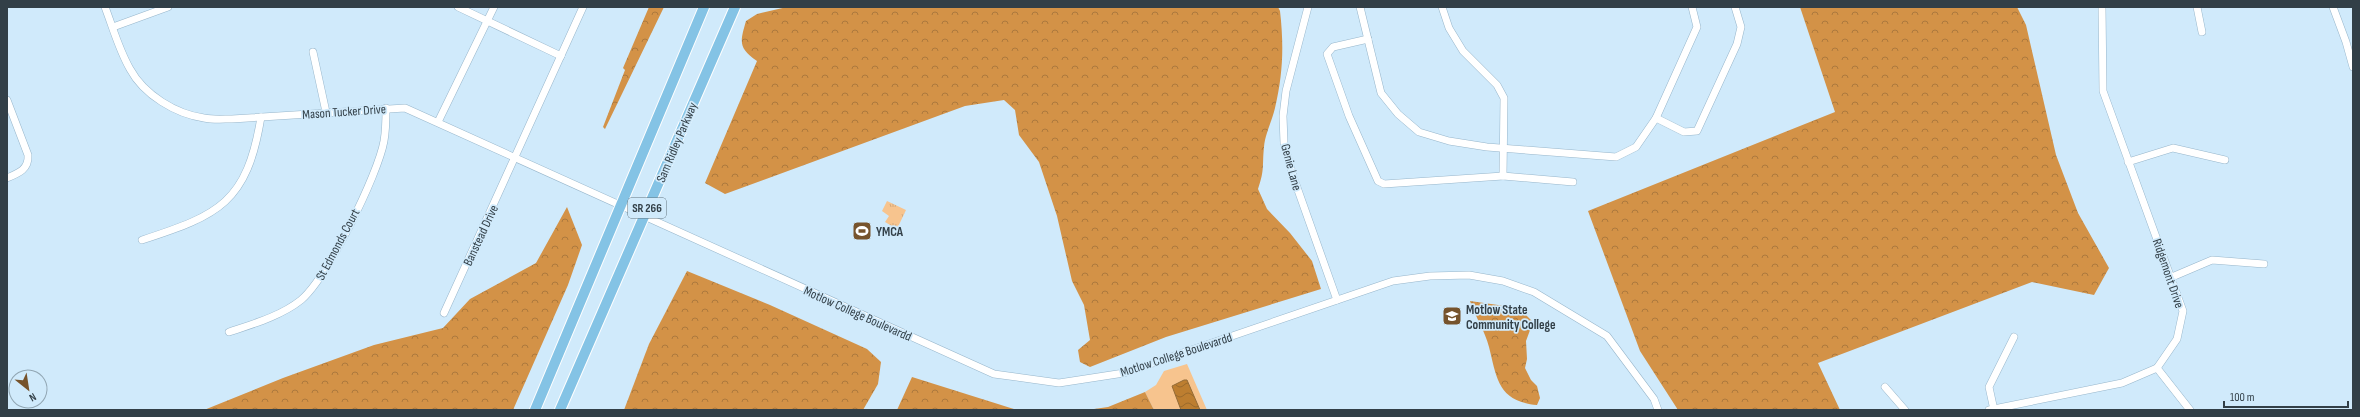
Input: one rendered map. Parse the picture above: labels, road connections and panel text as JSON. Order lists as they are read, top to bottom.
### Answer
{
  "streets": {
    "main road": ["Sam Ridley Parkway", "SR 266"],
    "street": [
      "Mason Tucker Drive",
      "Genie Lane",
      "Banstead Drive",
      "St Edmonds Court",
      "Ridgemont Drive",
      "Motlow College Boulevardd"
    ]
  },
  "crossings": [
    ["Mason Tucker Drive", "Sam Ridley Parkway"],
    ["Mason Tucker Drive", "Banstead Drive"],
    ["Mason Tucker Drive", "St Edmonds Court"],
    ["Mason Tucker Drive", "Motlow College Boulevardd"],
    ["Sam Ridley Parkway", "Motlow College Boulevardd"],
    ["Genie Lane", "Motlow College Boulevardd"]
  ],
  "places": {
    "sports": ["YMCA"],
    "school or university": ["Motlow State Community College"]
  },
  "scale_bar": "100 m",
  "north": "bottom right"
}
